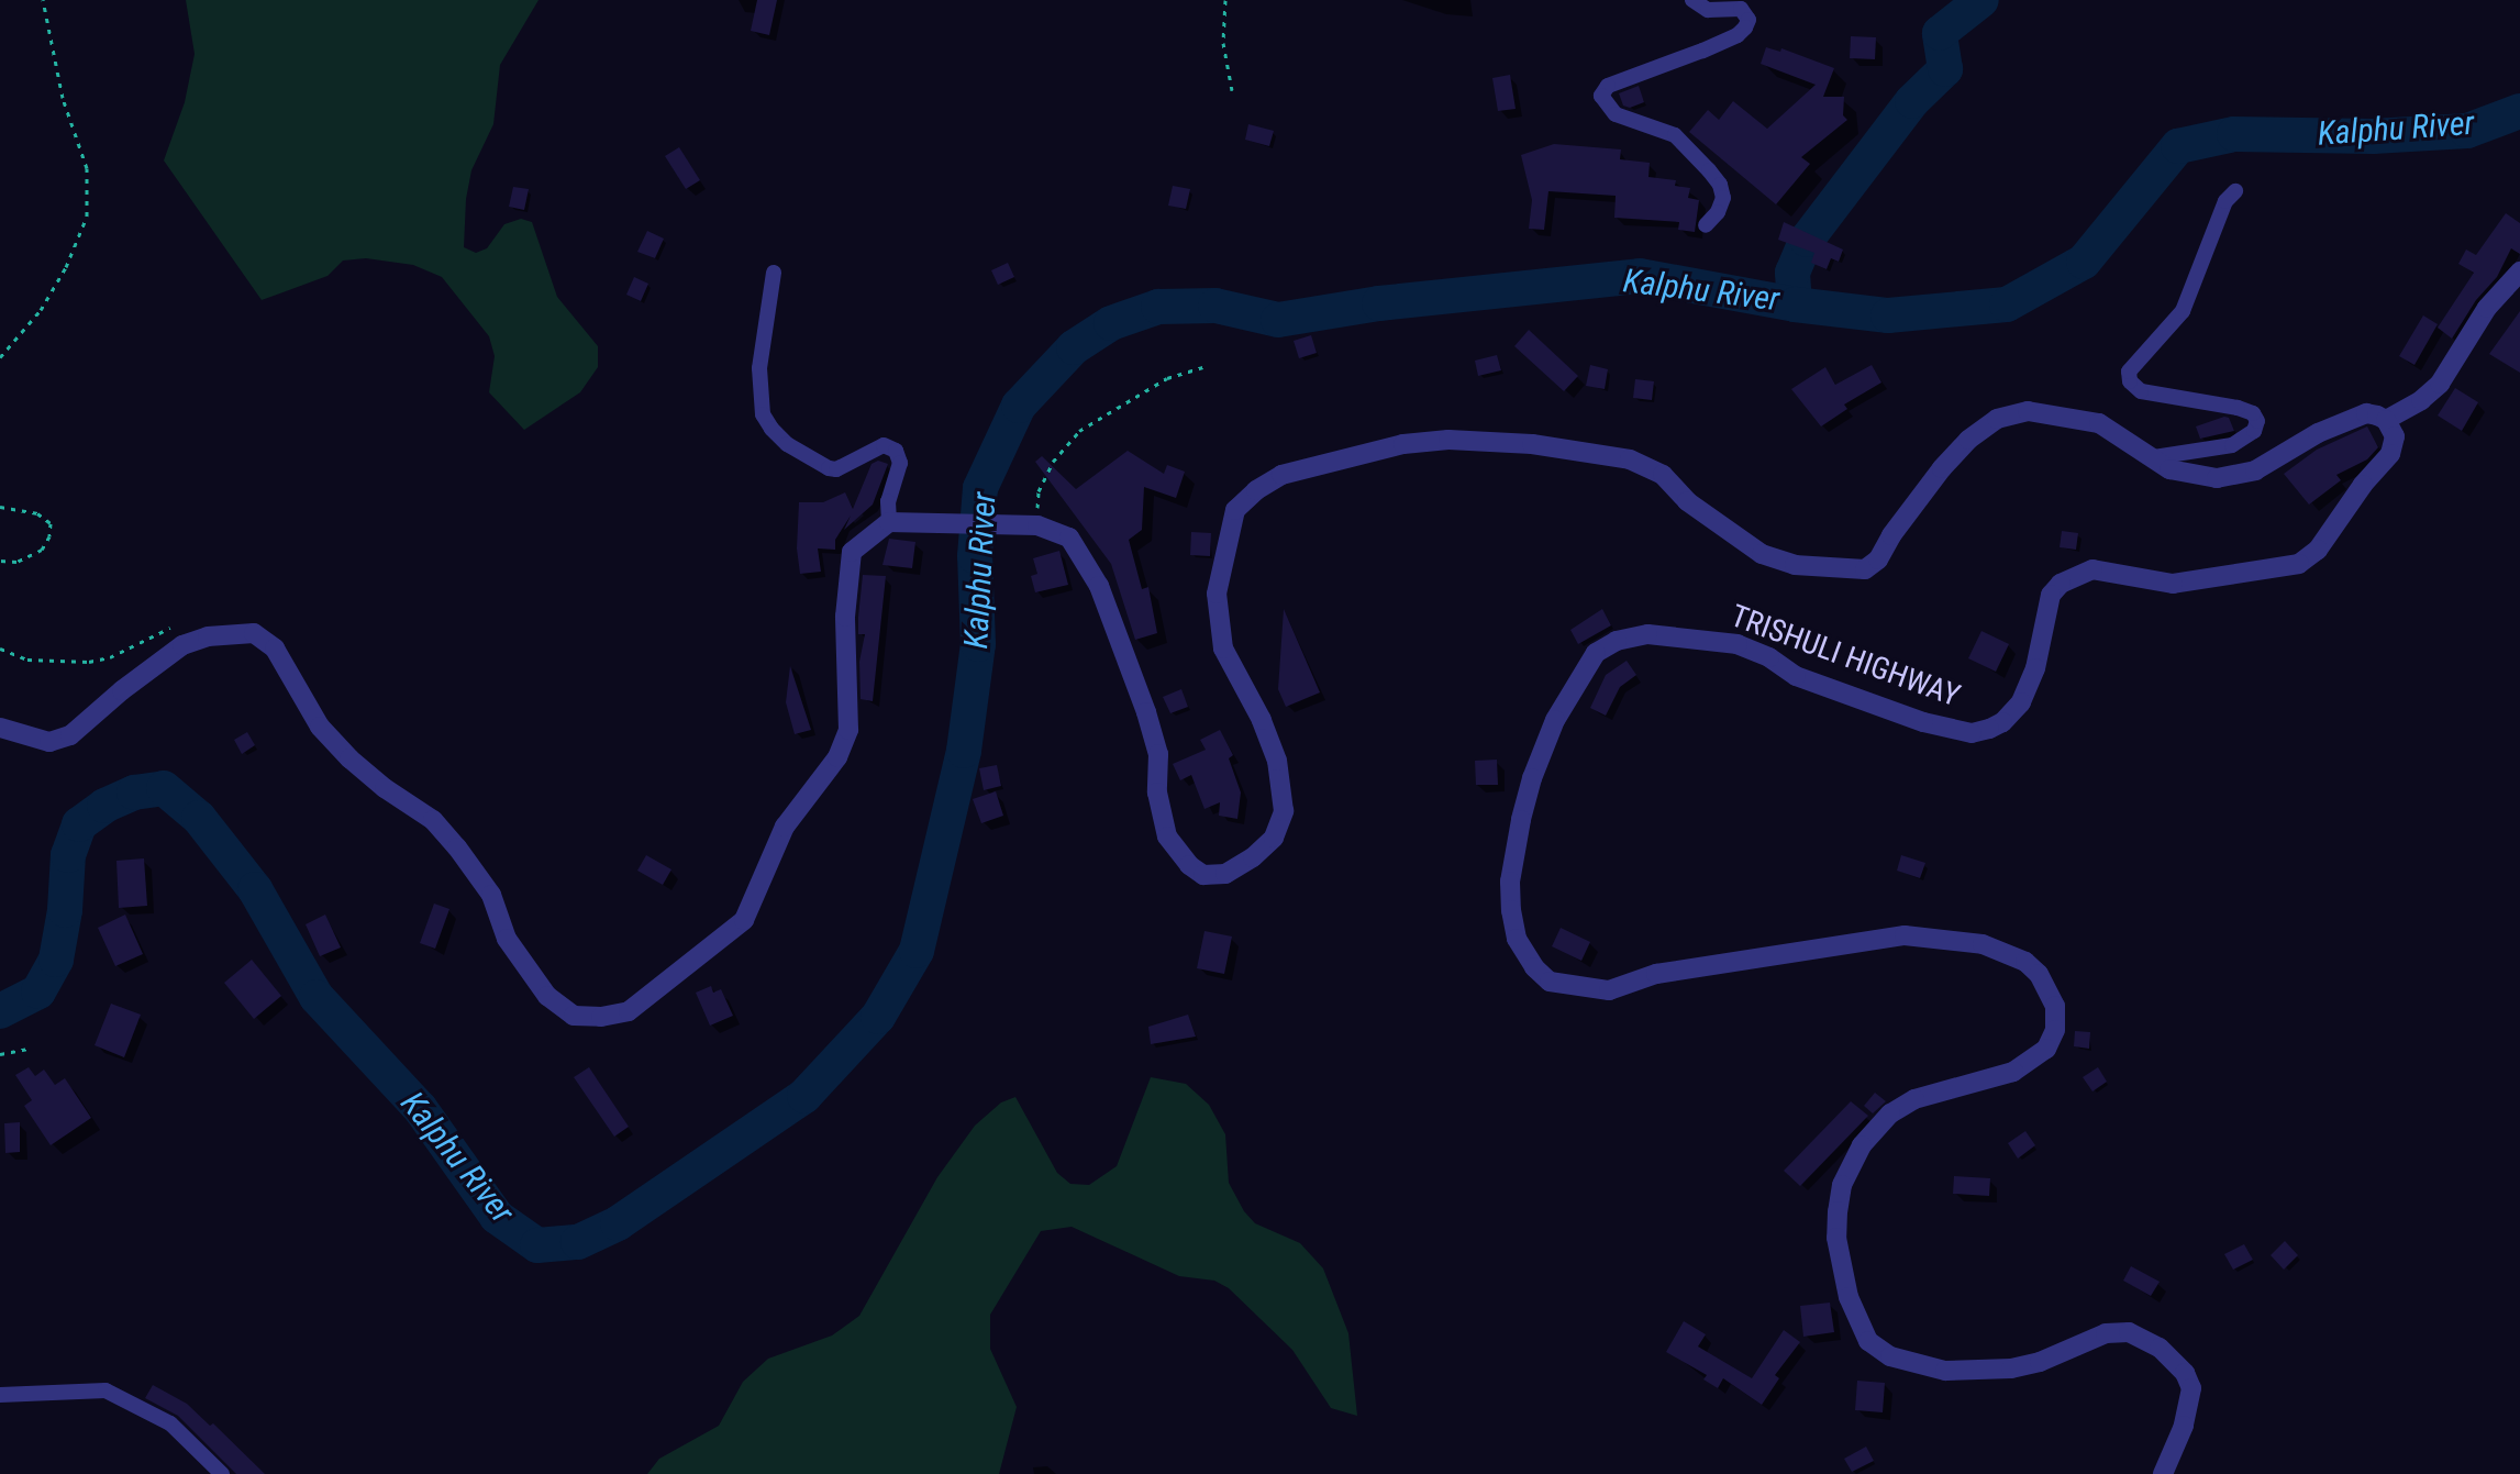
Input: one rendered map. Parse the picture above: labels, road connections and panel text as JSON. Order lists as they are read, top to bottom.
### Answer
{
  "streets": {
    "street": ["TRISHULI HIGHWAY"]
  },
  "water": ["Kalphu River"]
}
